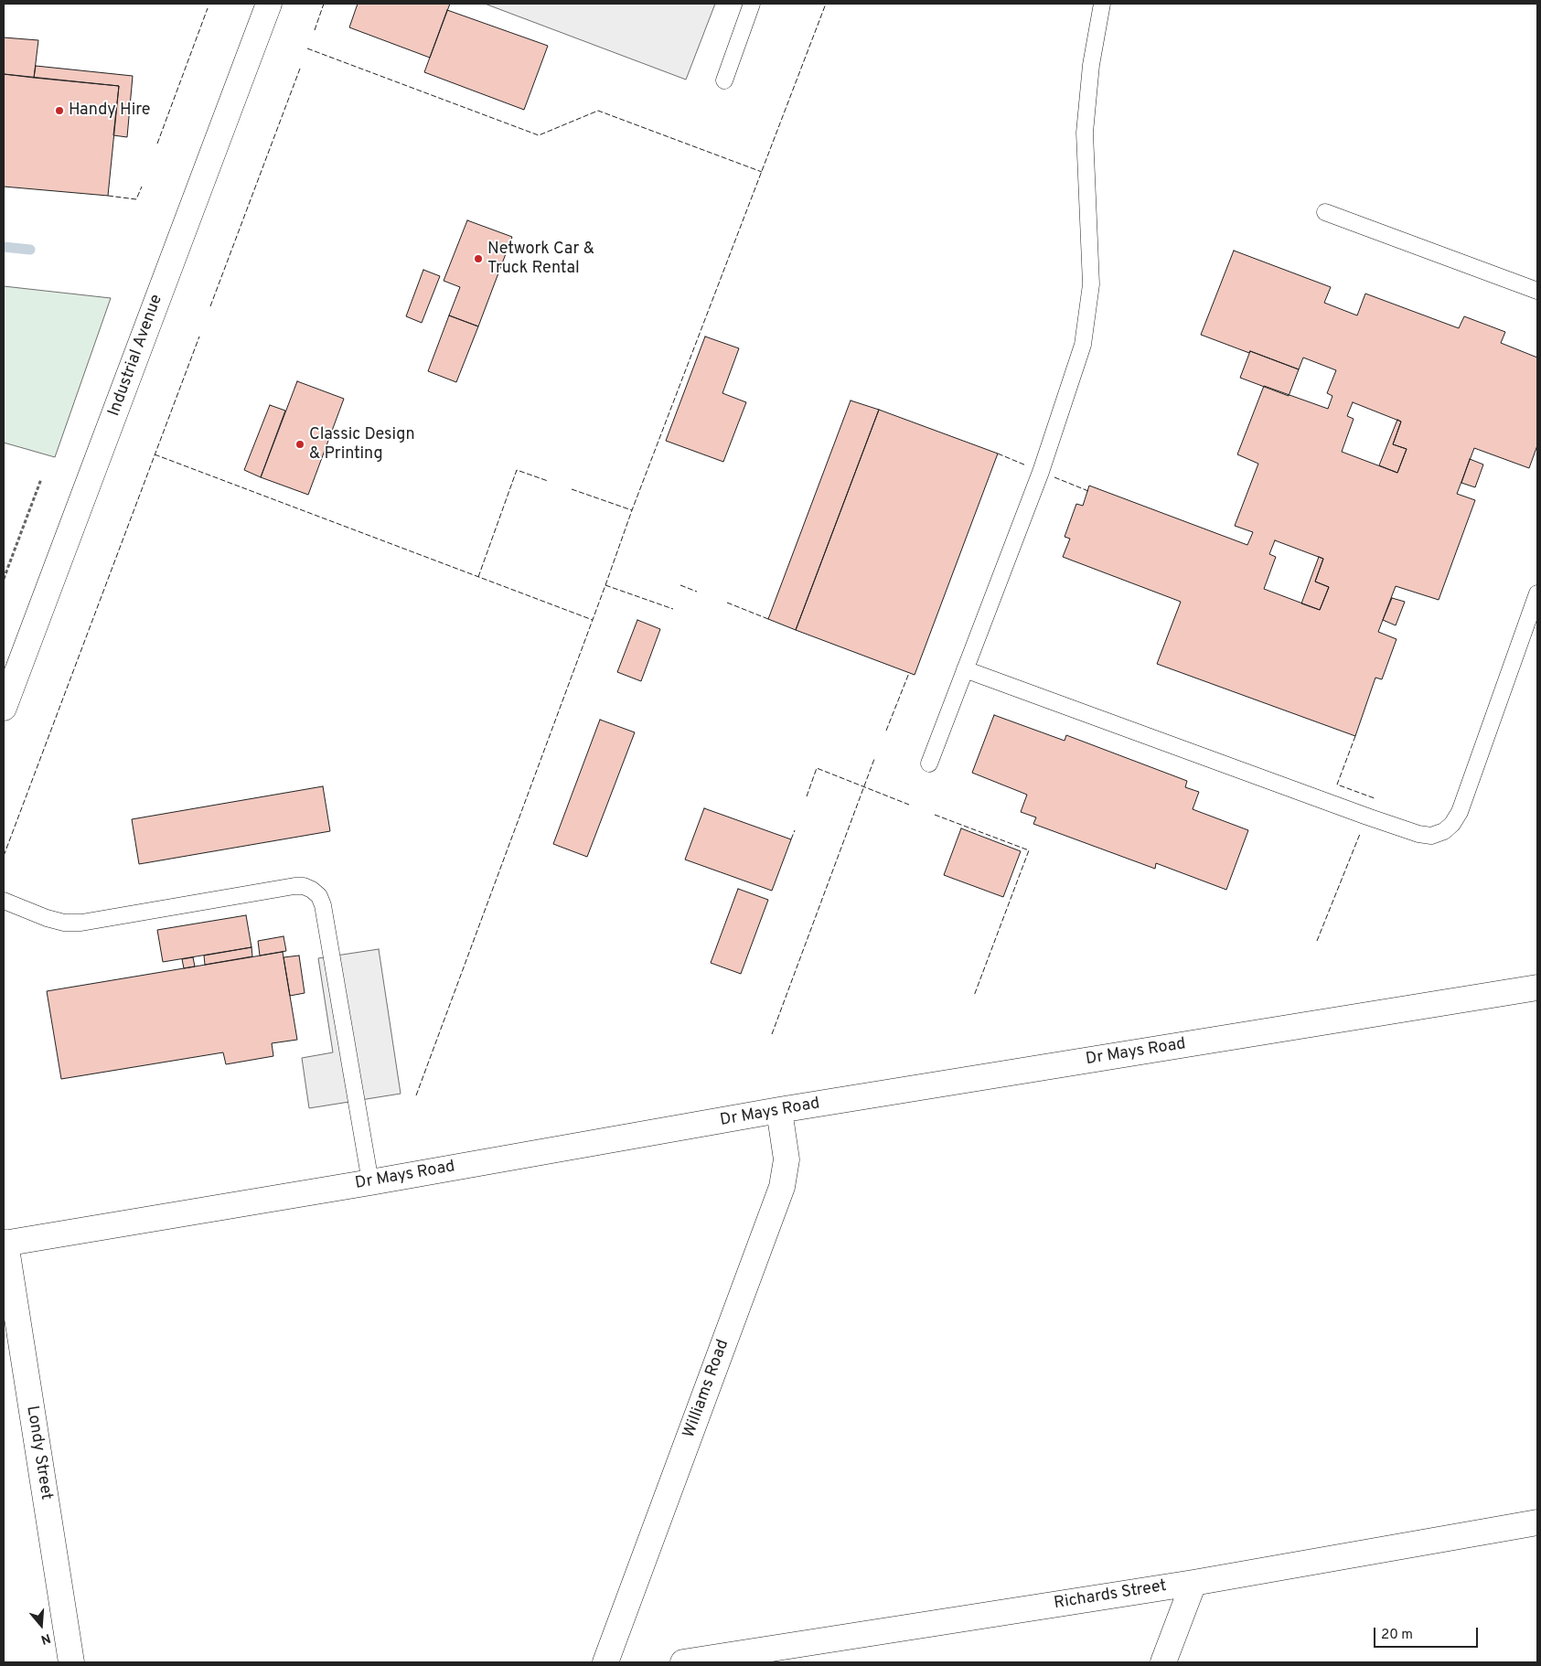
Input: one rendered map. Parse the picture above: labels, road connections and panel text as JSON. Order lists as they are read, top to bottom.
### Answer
{
  "streets": {
    "street": [
      "Industrial Avenue",
      "Dr Mays Road",
      "Williams Road",
      "Londy Street",
      "Richards Street"
    ]
  },
  "crossings": [
    ["Dr Mays Road", "Williams Road"],
    ["Dr Mays Road", "Londy Street"]
  ],
  "places": ["Handy Hire", "Network Car & Truck Rental", "Classic Design & Printing"],
  "scale_bar": "20 m",
  "north": "bottom"
}
